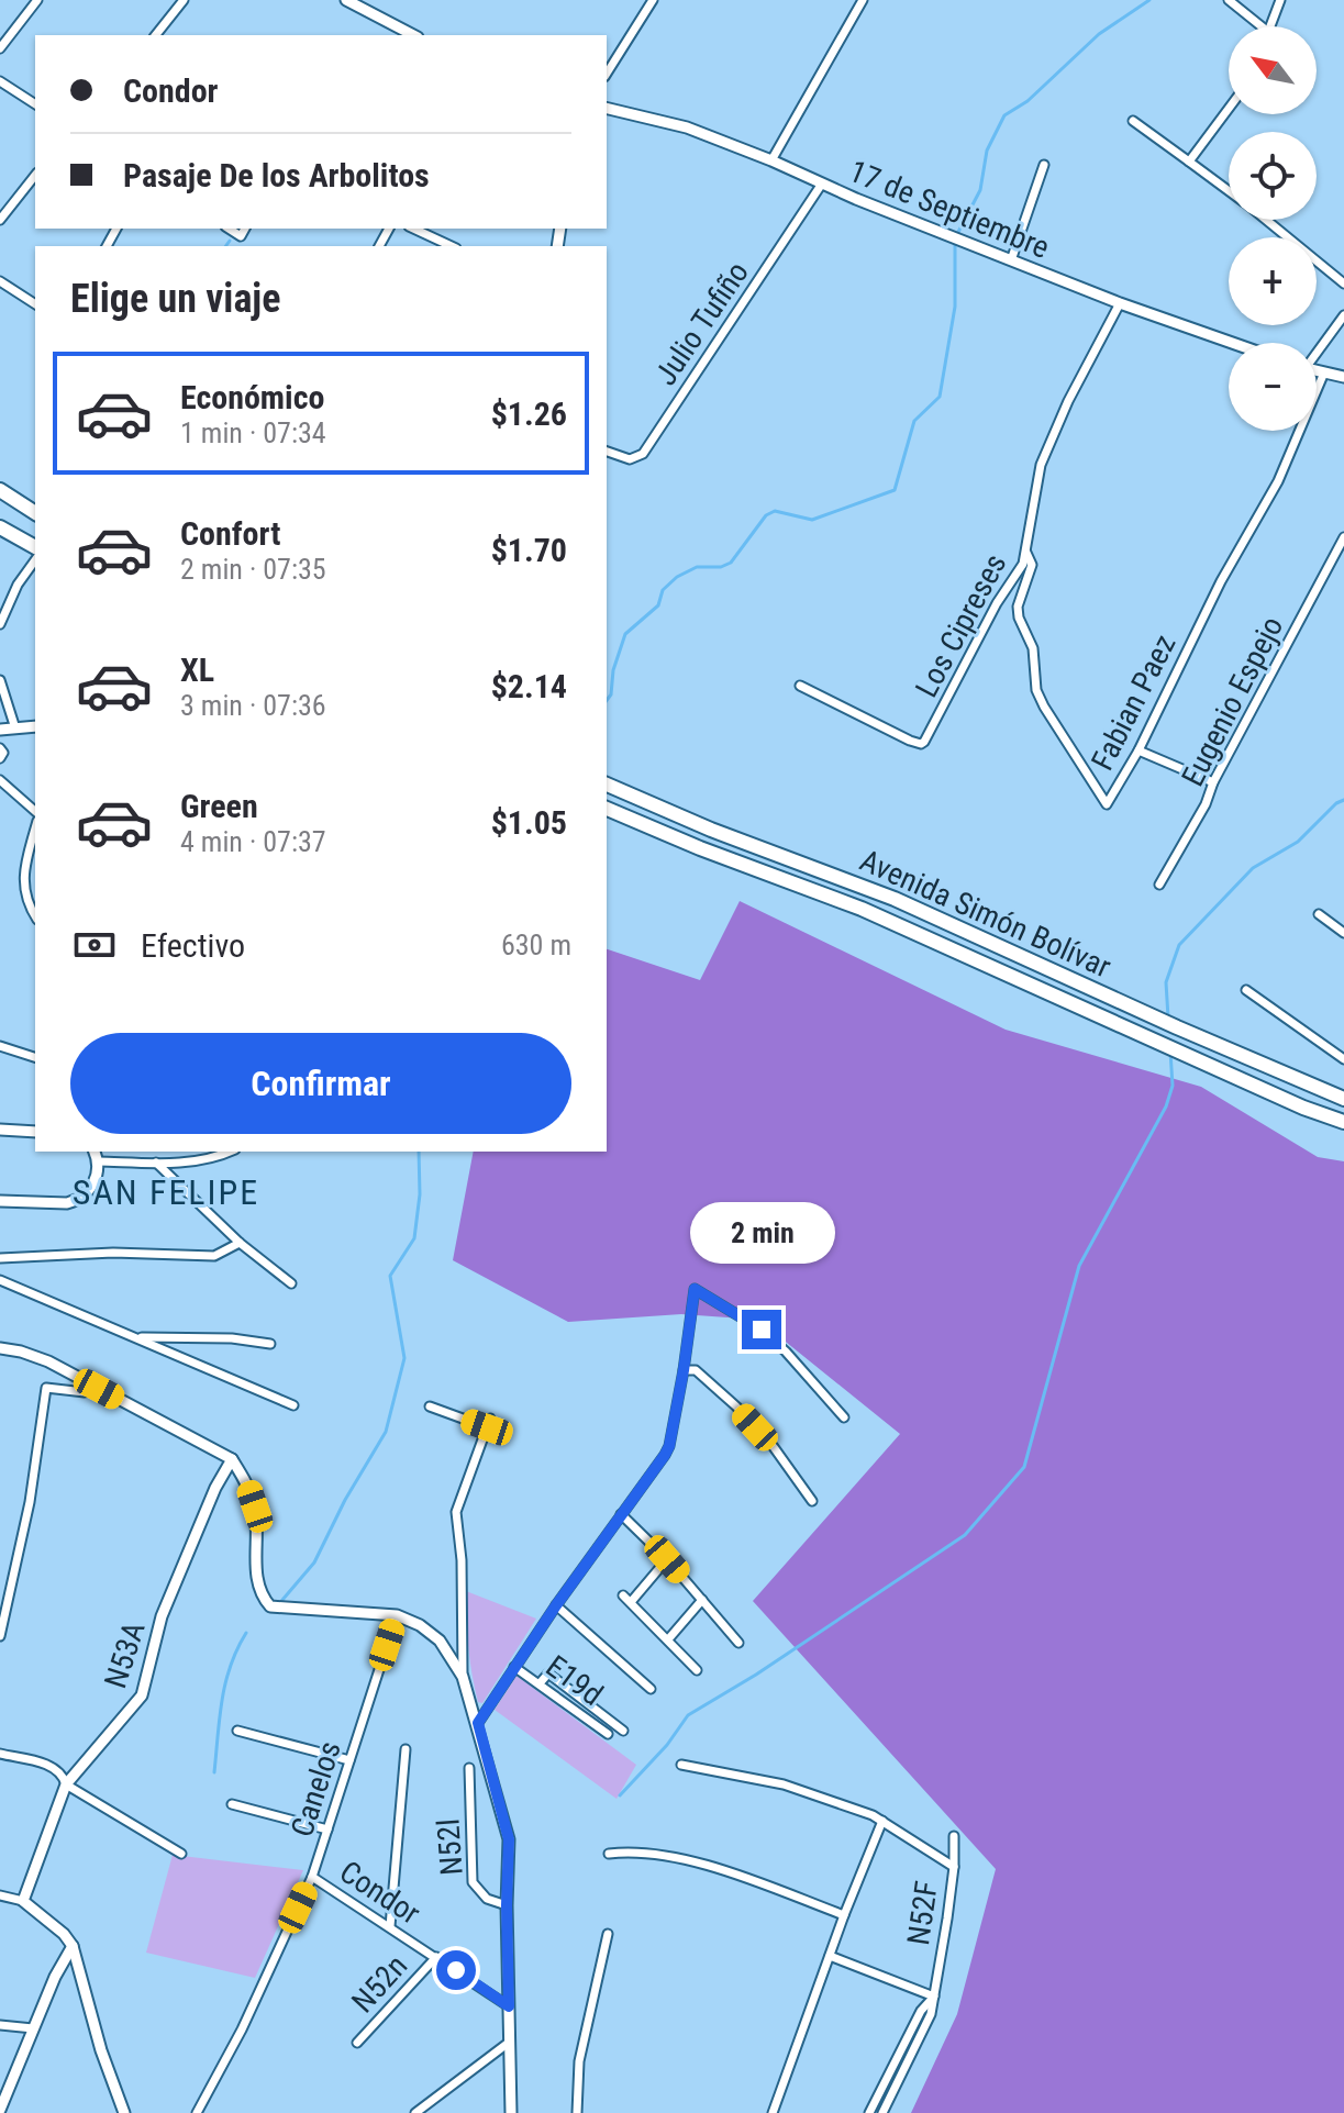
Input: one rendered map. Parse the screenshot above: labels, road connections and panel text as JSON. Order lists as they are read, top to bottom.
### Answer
{
  "streets": {
    "highway": ["Avenida Simón Bolívar"],
    "street": [
      "17 de Septiembre",
      "Julio Tufiño",
      "Los Cipreses",
      "Eugenio Espejo",
      "Fabian Paez",
      "N53A",
      "E19d",
      "Canelos",
      "N52l",
      "Condor",
      "N52F",
      "N52n"
    ]
  },
  "crossings": [
    ["17 de Septiembre", "Julio Tufiño"],
    ["17 de Septiembre", "Los Cipreses"],
    ["Los Cipreses", "Fabian Paez"],
    ["Canelos", "Condor"],
    ["Condor", "N52n"]
  ],
  "districts": ["SAN FELIPE"],
  "north": "top left",
  "page": {
    "map_buttons": ["+", "−"],
    "banner": ["Condor", "Pasaje De los Arbolitos"],
    "heading": "Elige un viaje",
    "list": [
      {
        "name": "Económico",
        "note": "1 min · 07:34",
        "value": "$1.26"
      },
      {
        "name": "Confort",
        "note": "2 min · 07:35",
        "value": "$1.70"
      },
      {
        "name": "XL",
        "note": "3 min · 07:36",
        "value": "$2.14"
      },
      {
        "name": "Green",
        "note": "4 min · 07:37",
        "value": "$1.05"
      }
    ],
    "pay": ["Efectivo", "630 m"],
    "buttons": "Confirmar",
    "bubble": "2 min"
  }
}
